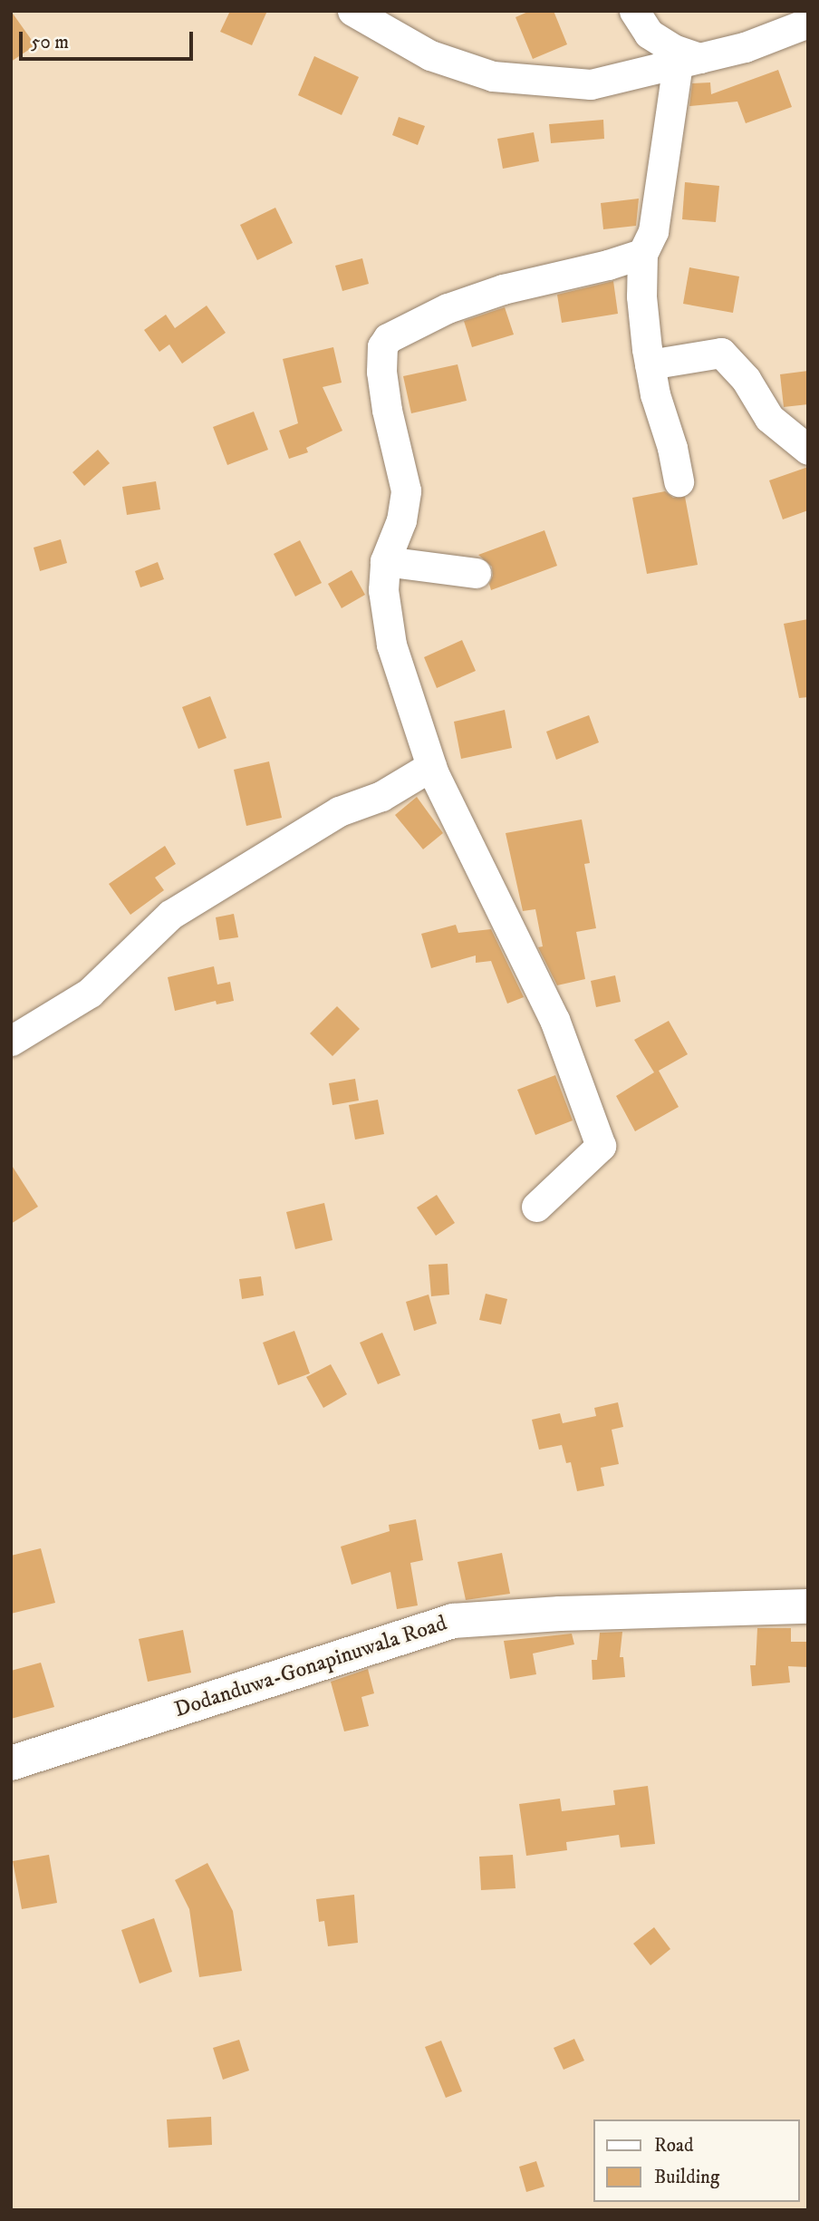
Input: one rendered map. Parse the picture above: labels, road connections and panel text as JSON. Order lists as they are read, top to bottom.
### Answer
{
  "streets": {
    "main road": ["Dodanduwa-Gonapinuwala Road"]
  },
  "legend": ["Road", "Building"],
  "scale_bar": "50 m"
}
